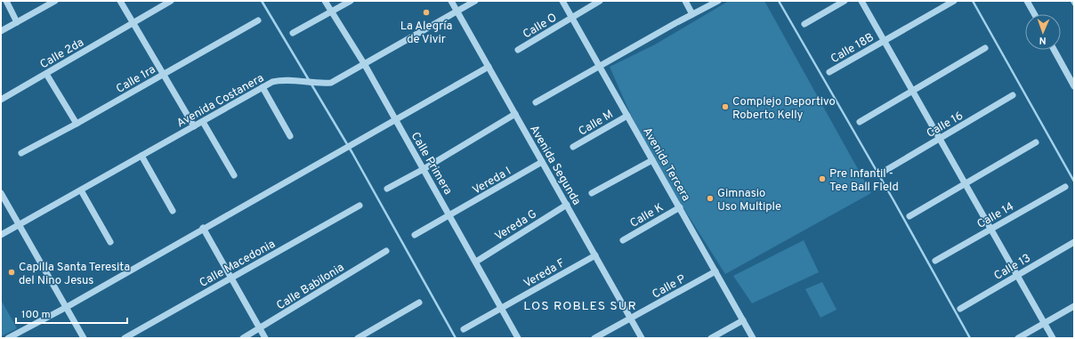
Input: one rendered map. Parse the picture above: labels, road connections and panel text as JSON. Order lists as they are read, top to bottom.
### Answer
{
  "streets": {
    "street": [
      "Calle O",
      "Calle 18B",
      "Calle 2da",
      "Calle 1ra",
      "Avenida Costanera",
      "Calle M",
      "Calle 16",
      "Calle Primera",
      "Avenida Tercera",
      "Avenida Segunda",
      "Vereda I",
      "Calle K",
      "Calle 14",
      "Vereda G",
      "Calle Macedonia",
      "Calle 13",
      "Vereda F",
      "Calle Babilonia",
      "Calle P"
    ]
  },
  "crossings": [
    ["Calle O", "Avenida Tercera"],
    ["Avenida Costanera", "Calle Primera"],
    ["Avenida Costanera", "Avenida Segunda"],
    ["Calle M", "Avenida Tercera"],
    ["Calle Primera", "Vereda I"],
    ["Calle Primera", "Vereda G"],
    ["Calle Primera", "Vereda F"],
    ["Avenida Tercera", "Calle K"],
    ["Avenida Tercera", "Calle P"],
    ["Avenida Segunda", "Vereda I"],
    ["Avenida Segunda", "Vereda G"],
    ["Avenida Segunda", "Vereda F"],
    ["Avenida Segunda", "Calle P"]
  ],
  "districts": ["LOS ROBLES SUR"],
  "places": [
    "La Alegría de Vivir",
    "Complejo Deportivo Roberto Kelly",
    "Pre Infantil - Tee Ball FIeld",
    "Gimnasio Uso Multiple",
    "Capilla Santa Teresita del Nino Jesus"
  ],
  "scale_bar": "100 m",
  "north": "bottom"
}
